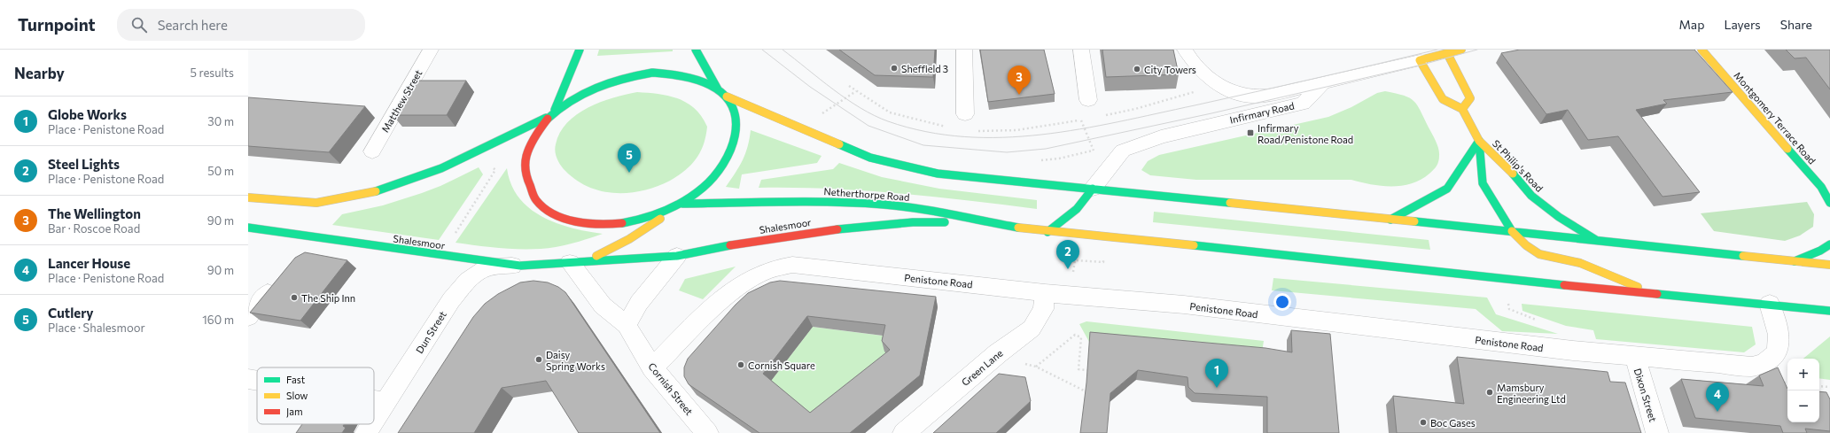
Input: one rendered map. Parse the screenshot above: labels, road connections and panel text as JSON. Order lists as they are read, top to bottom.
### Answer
{
  "streets": {
    "main road": [
      "Montgomery Terrace Road",
      "St Philip's Road",
      "Netherthorpe Road",
      "Shalesmoor"
    ],
    "street": [
      "Matthew Street",
      "Infirmary Road",
      "Penistone Road",
      "Dun Street",
      "Green Lane",
      "Cornish Street",
      "Dixon Street"
    ]
  },
  "crossings": [
    ["St Philip's Road", "Netherthorpe Road"],
    ["Netherthorpe Road", "Shalesmoor"],
    ["Netherthorpe Road", "Penistone Road"],
    ["Shalesmoor", "Dun Street"],
    ["Shalesmoor", "Cornish Street"],
    ["Penistone Road", "Green Lane"],
    ["Penistone Road", "Cornish Street"],
    ["Penistone Road", "Dixon Street"]
  ],
  "places": {
    "other": [
      "Sheffield 3",
      "City Towers",
      "The Ship Inn",
      "Daisy Spring Works",
      "Cornish Square",
      "Mamsbury Engineering Ltd",
      "Boc Gases"
    ],
    "transit": ["Infirmary Road/Penistone Road"]
  },
  "legend": ["Fast", "Slow", "Jam"],
  "page": {
    "header": "Turnpoint",
    "search": "Search here",
    "nav": ["Map", "Layers", "Share"],
    "heading": ["Nearby", "5 results"],
    "pins": [
      "3",
      "5",
      "2",
      "1",
      "4"
    ],
    "list": [
      {
        "mark": "1",
        "name": "Globe Works",
        "note": "Place · Penistone Road",
        "value": "30 m"
      },
      {
        "mark": "2",
        "name": "Steel Lights",
        "note": "Place · Penistone Road",
        "value": "50 m"
      },
      {
        "mark": "3",
        "name": "The Wellington",
        "note": "Bar · Roscoe Road",
        "value": "90 m"
      },
      {
        "mark": "4",
        "name": "Lancer House",
        "note": "Place · Penistone Road",
        "value": "90 m"
      },
      {
        "mark": "5",
        "name": "Cutlery",
        "note": "Place · Shalesmoor",
        "value": "160 m"
      }
    ],
    "map_buttons": ["+", "−"]
  }
}
